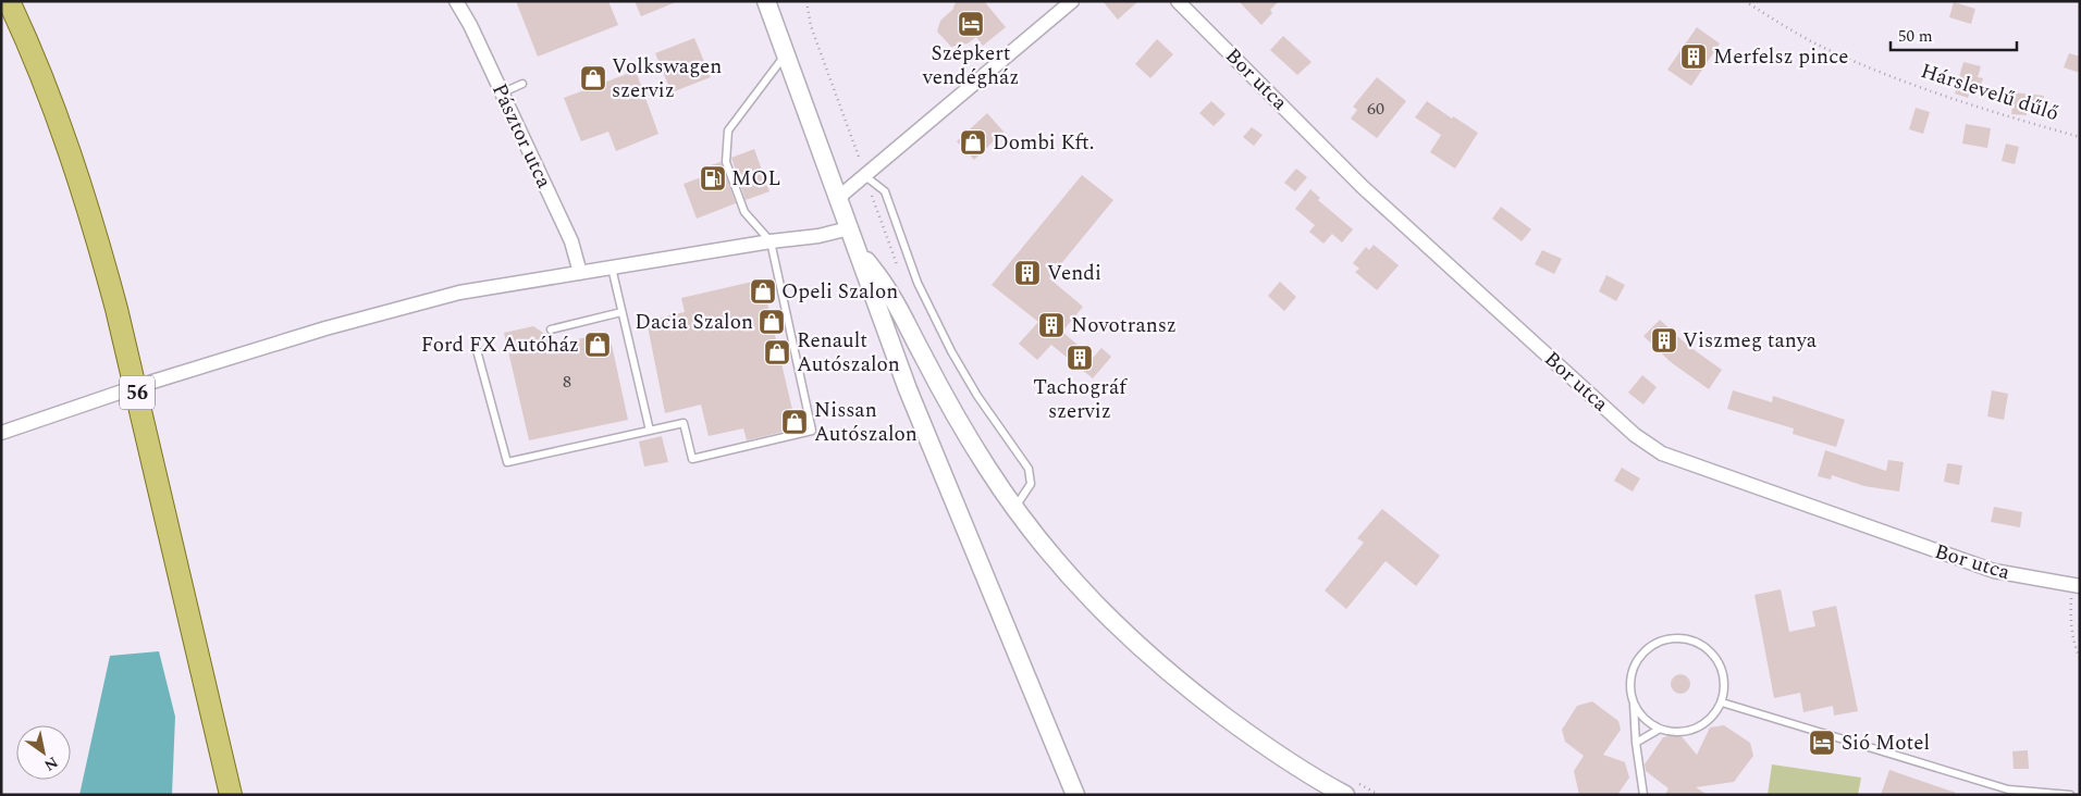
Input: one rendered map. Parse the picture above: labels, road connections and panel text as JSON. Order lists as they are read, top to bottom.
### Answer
{
  "streets": {
    "main road": ["56"],
    "street": ["Bor utca", "Pásztor utca"],
    "path": ["Hárslevelű dűlő"]
  },
  "places": {
    "hotel": ["Szépkert vendégház", "Sió Motel"],
    "building": [
      "Merfelsz pince",
      "Vendi",
      "Novotransz",
      "Viszmeg tanya",
      "Tachográf szerviz"
    ],
    "shop": [
      "Volkswagen szerviz",
      "Dombi Kft.",
      "Opeli Szalon",
      "Dacia Szalon",
      "Ford FX Autóház",
      "Renault Autószalon",
      "Nissan Autószalon"
    ],
    "fuel station": ["MOL"]
  },
  "house_numbers": ["60", "8"],
  "scale_bar": "50 m",
  "north": "bottom right"
}
